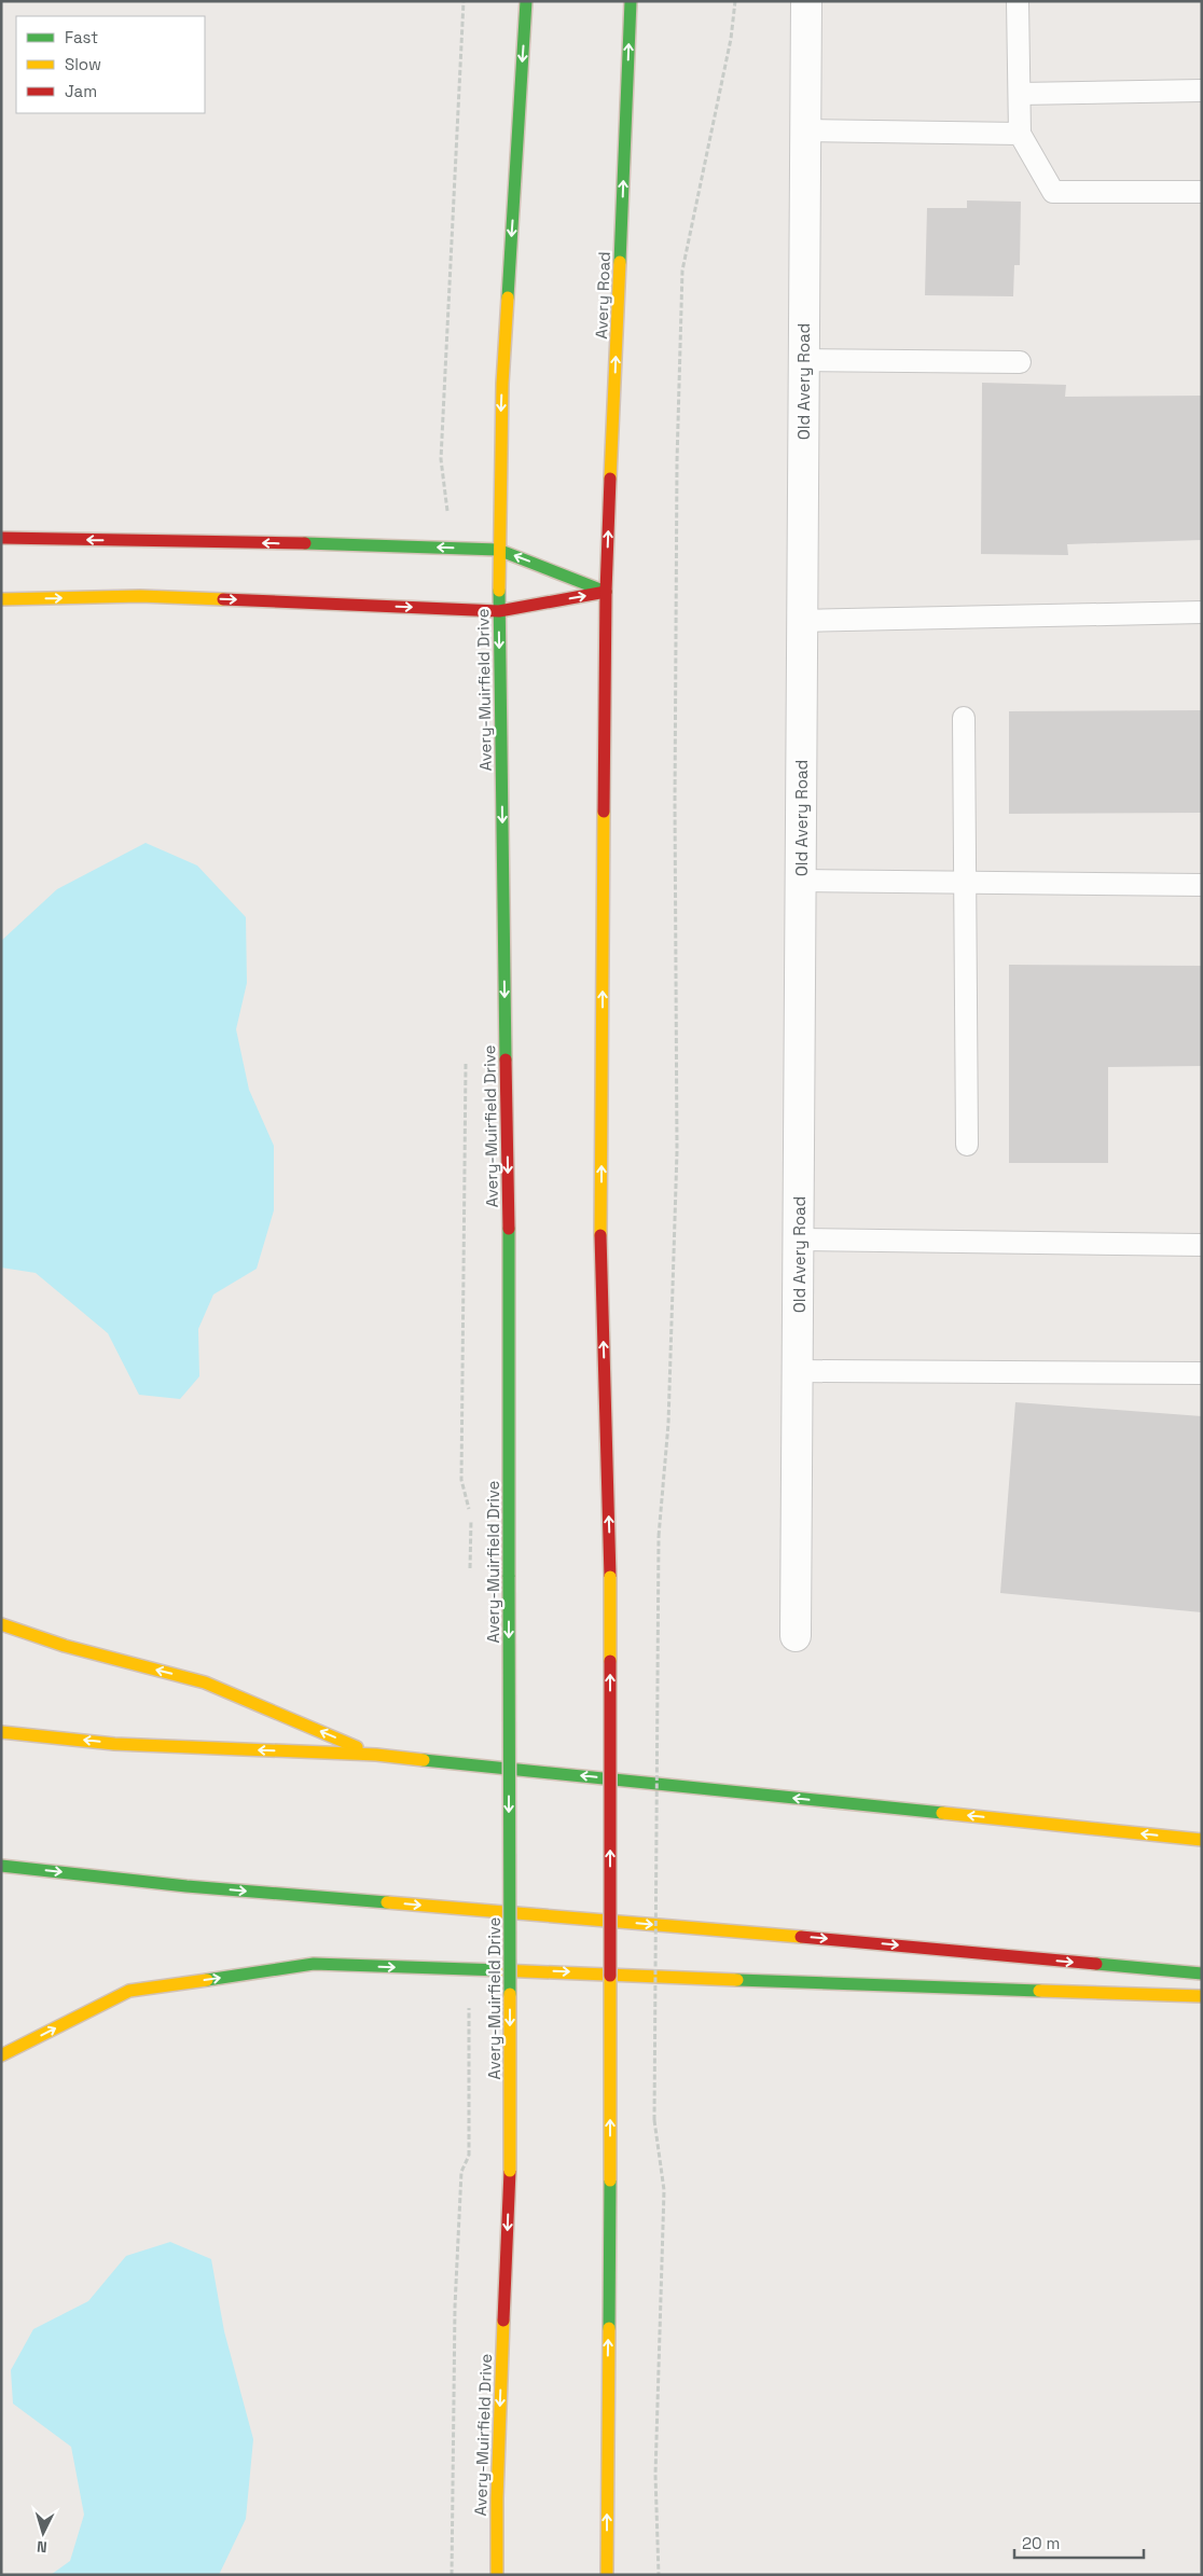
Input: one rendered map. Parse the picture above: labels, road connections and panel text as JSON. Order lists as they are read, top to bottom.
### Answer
{
  "streets": {
    "main road": ["Avery Road", "Avery-Muirfield Drive"],
    "street": ["Old Avery Road"]
  },
  "legend": ["Fast", "Slow", "Jam"],
  "scale_bar": "20 m",
  "north": "bottom"
}
